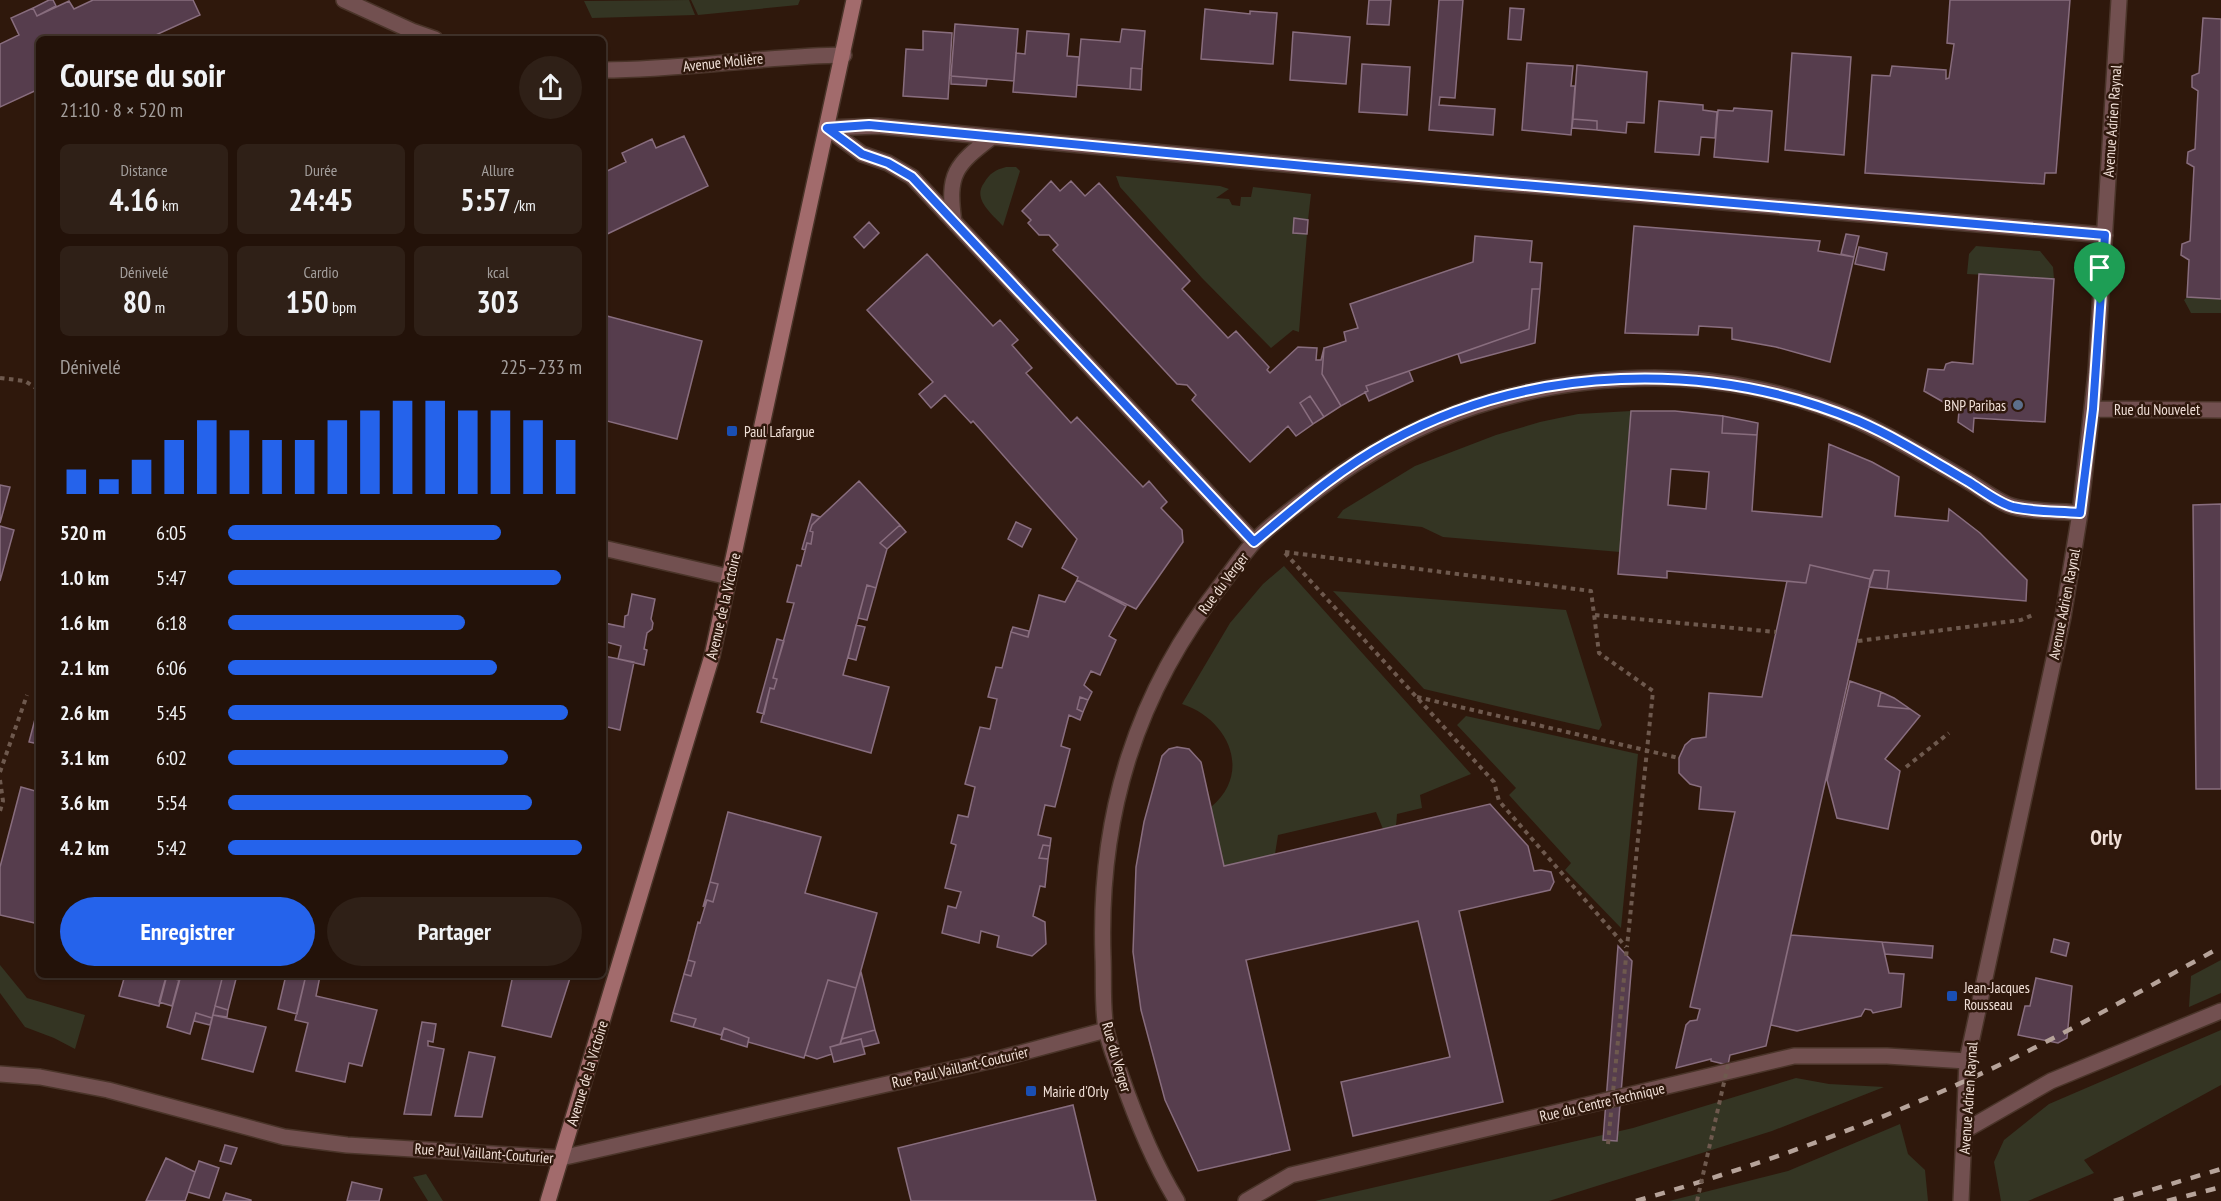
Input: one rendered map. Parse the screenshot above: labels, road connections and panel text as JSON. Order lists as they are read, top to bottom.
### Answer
{
  "streets": {
    "street": [
      "Avenue Molière",
      "Avenue Adrien Raynal",
      "Rue du Nouvelet",
      "Rue du Verger",
      "Avenue de la Victoire",
      "Rue Paul Vaillant-Couturier",
      "Rue du Centre Technique"
    ]
  },
  "crossings": [
    ["Avenue Molière", "Avenue de la Victoire"],
    ["Avenue Adrien Raynal", "Rue du Nouvelet"],
    ["Avenue Adrien Raynal", "Rue du Verger"],
    ["Avenue Adrien Raynal", "Rue du Centre Technique"],
    ["Rue du Verger", "Rue Paul Vaillant-Couturier"],
    ["Avenue de la Victoire", "Rue Paul Vaillant-Couturier"]
  ],
  "districts": ["Orly"],
  "places": {
    "other": ["BNP Paribas"],
    "transit": ["Paul Lafargue", "Jean-Jacques Rousseau", "Mairie d'Orly"]
  },
  "page": {
    "heading": ["Course du soir", "21:10 · 8 × 520 m"],
    "stats": [
      ["Distance", "4.16 km"],
      ["Durée", "24:45"],
      ["Allure", "5:57 /km"],
      ["Dénivelé", "80 m"],
      ["Cardio", "150 bpm"],
      ["kcal", "303"]
    ],
    "chart": ["Dénivelé", "225–233 m"],
    "list": [
      {
        "name": "520 m",
        "note": "6:05"
      },
      {
        "name": "1.0 km",
        "note": "5:47"
      },
      {
        "name": "1.6 km",
        "note": "6:18"
      },
      {
        "name": "2.1 km",
        "note": "6:06"
      },
      {
        "name": "2.6 km",
        "note": "5:45"
      },
      {
        "name": "3.1 km",
        "note": "6:02"
      },
      {
        "name": "3.6 km",
        "note": "5:54"
      },
      {
        "name": "4.2 km",
        "note": "5:42"
      }
    ],
    "buttons": ["Enregistrer", "Partager"]
  }
}
